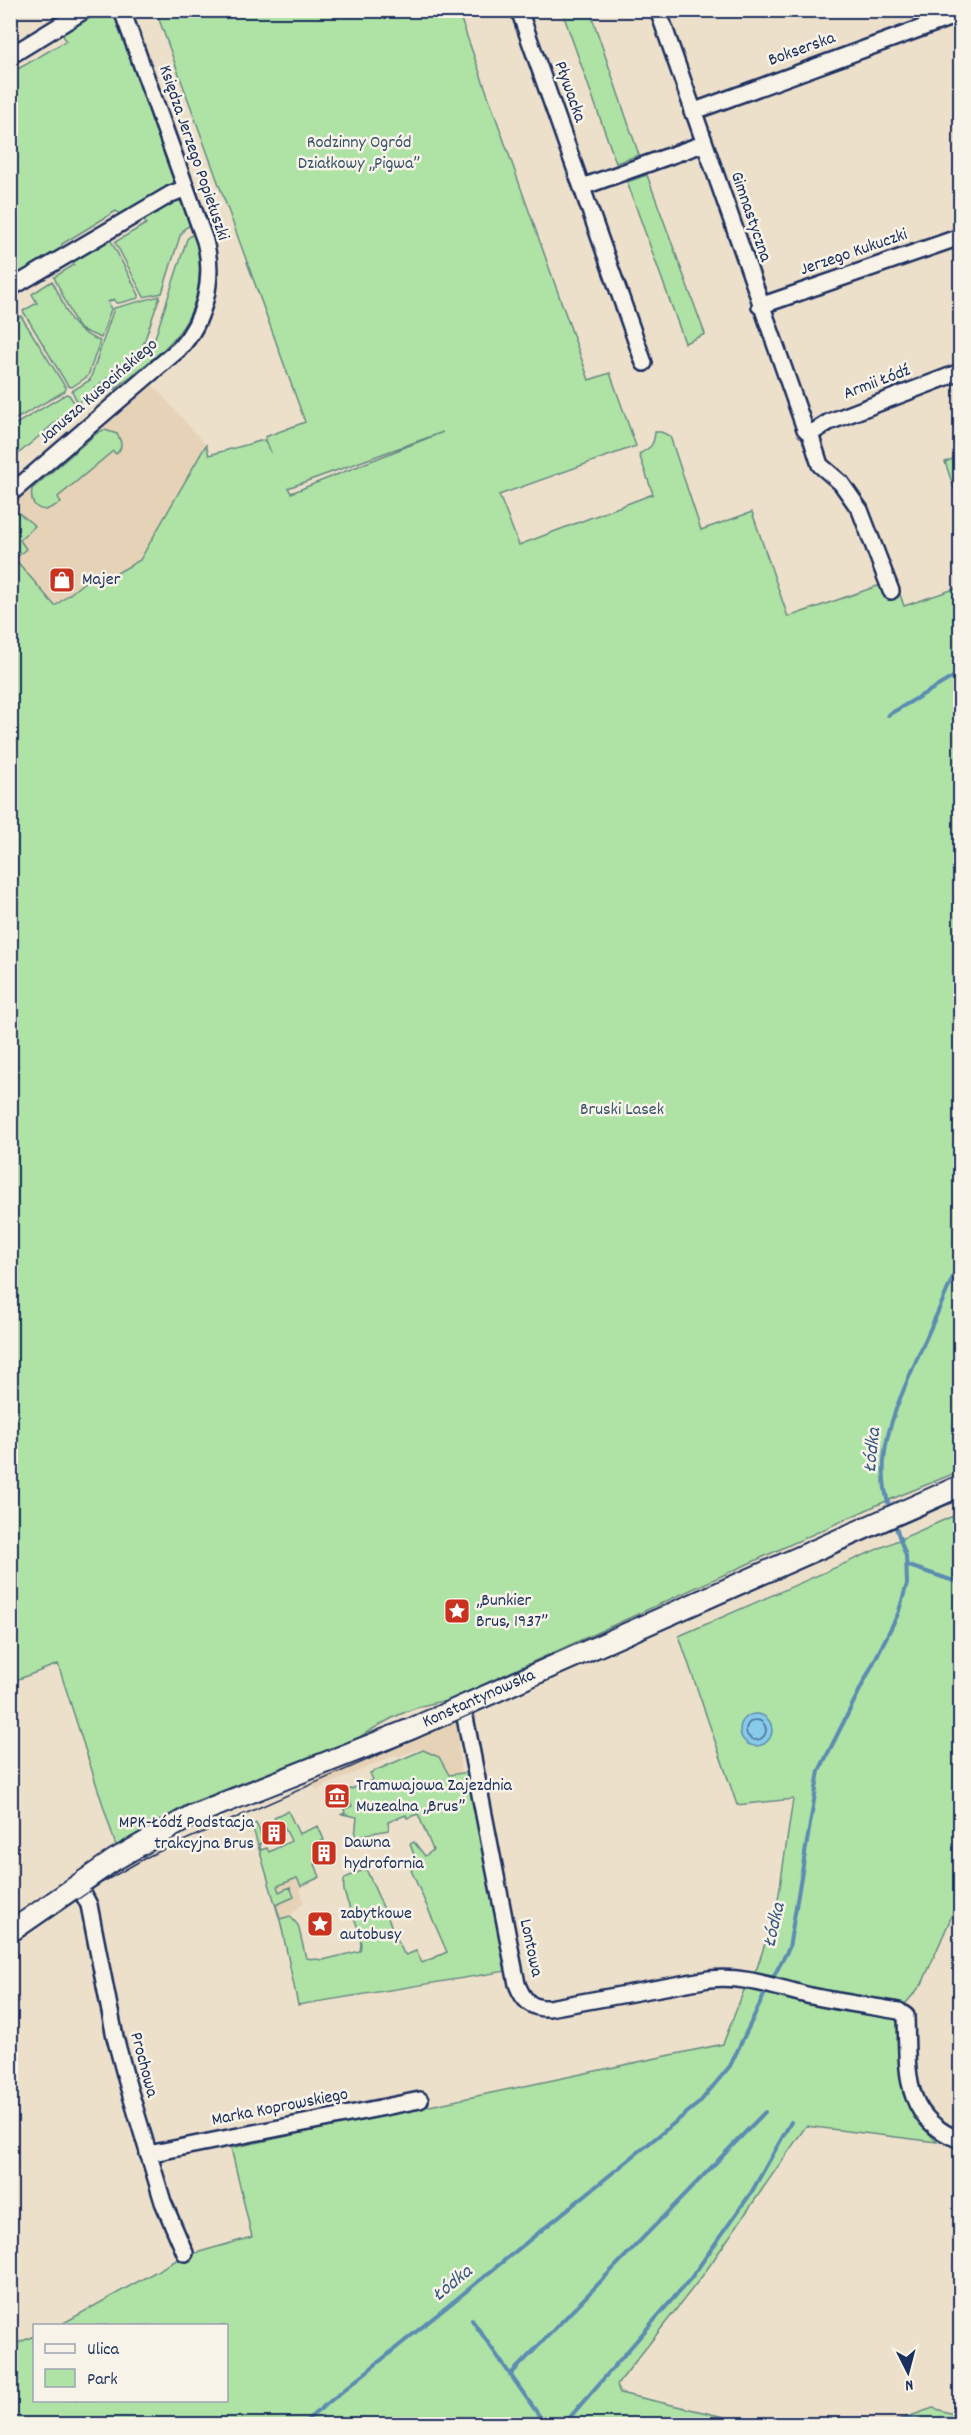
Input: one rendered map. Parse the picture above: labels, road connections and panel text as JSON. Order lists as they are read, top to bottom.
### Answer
{
  "streets": {
    "main road": ["Konstantynowska"],
    "street": [
      "Bokserska",
      "Pływacka",
      "Księdza Jerzego Popiełuszki",
      "Gimnastyczna",
      "Jerzego Kukuczki",
      "Armii Łódź",
      "Janusza Kusocińskiego",
      "Lontowa",
      "Prochowa",
      "Marka Koprowskiego"
    ]
  },
  "crossings": [
    ["Bokserska", "Gimnastyczna"],
    ["Księdza Jerzego Popiełuszki", "Janusza Kusocińskiego"],
    ["Gimnastyczna", "Jerzego Kukuczki"],
    ["Gimnastyczna", "Armii Łódź"],
    ["Konstantynowska", "Lontowa"],
    ["Konstantynowska", "Prochowa"],
    ["Prochowa", "Marka Koprowskiego"]
  ],
  "water": ["Łódka"],
  "parks": ["Rodzinny Ogród Działkowy „Pigwa”", "Bruski Lasek"],
  "places": {
    "shop": ["Majer"],
    "place": ["„Bunkier Brus, 1937”", "zabytkowe autobusy"],
    "museum": ["Tramwajowa Zajezdnia Muzealna „Brus”"],
    "building": ["MPK-Łódź Podstacja trakcyjna Brus", "Dawna hydrofornia"]
  },
  "legend": ["Ulica", "Park"],
  "north": "bottom"
}
